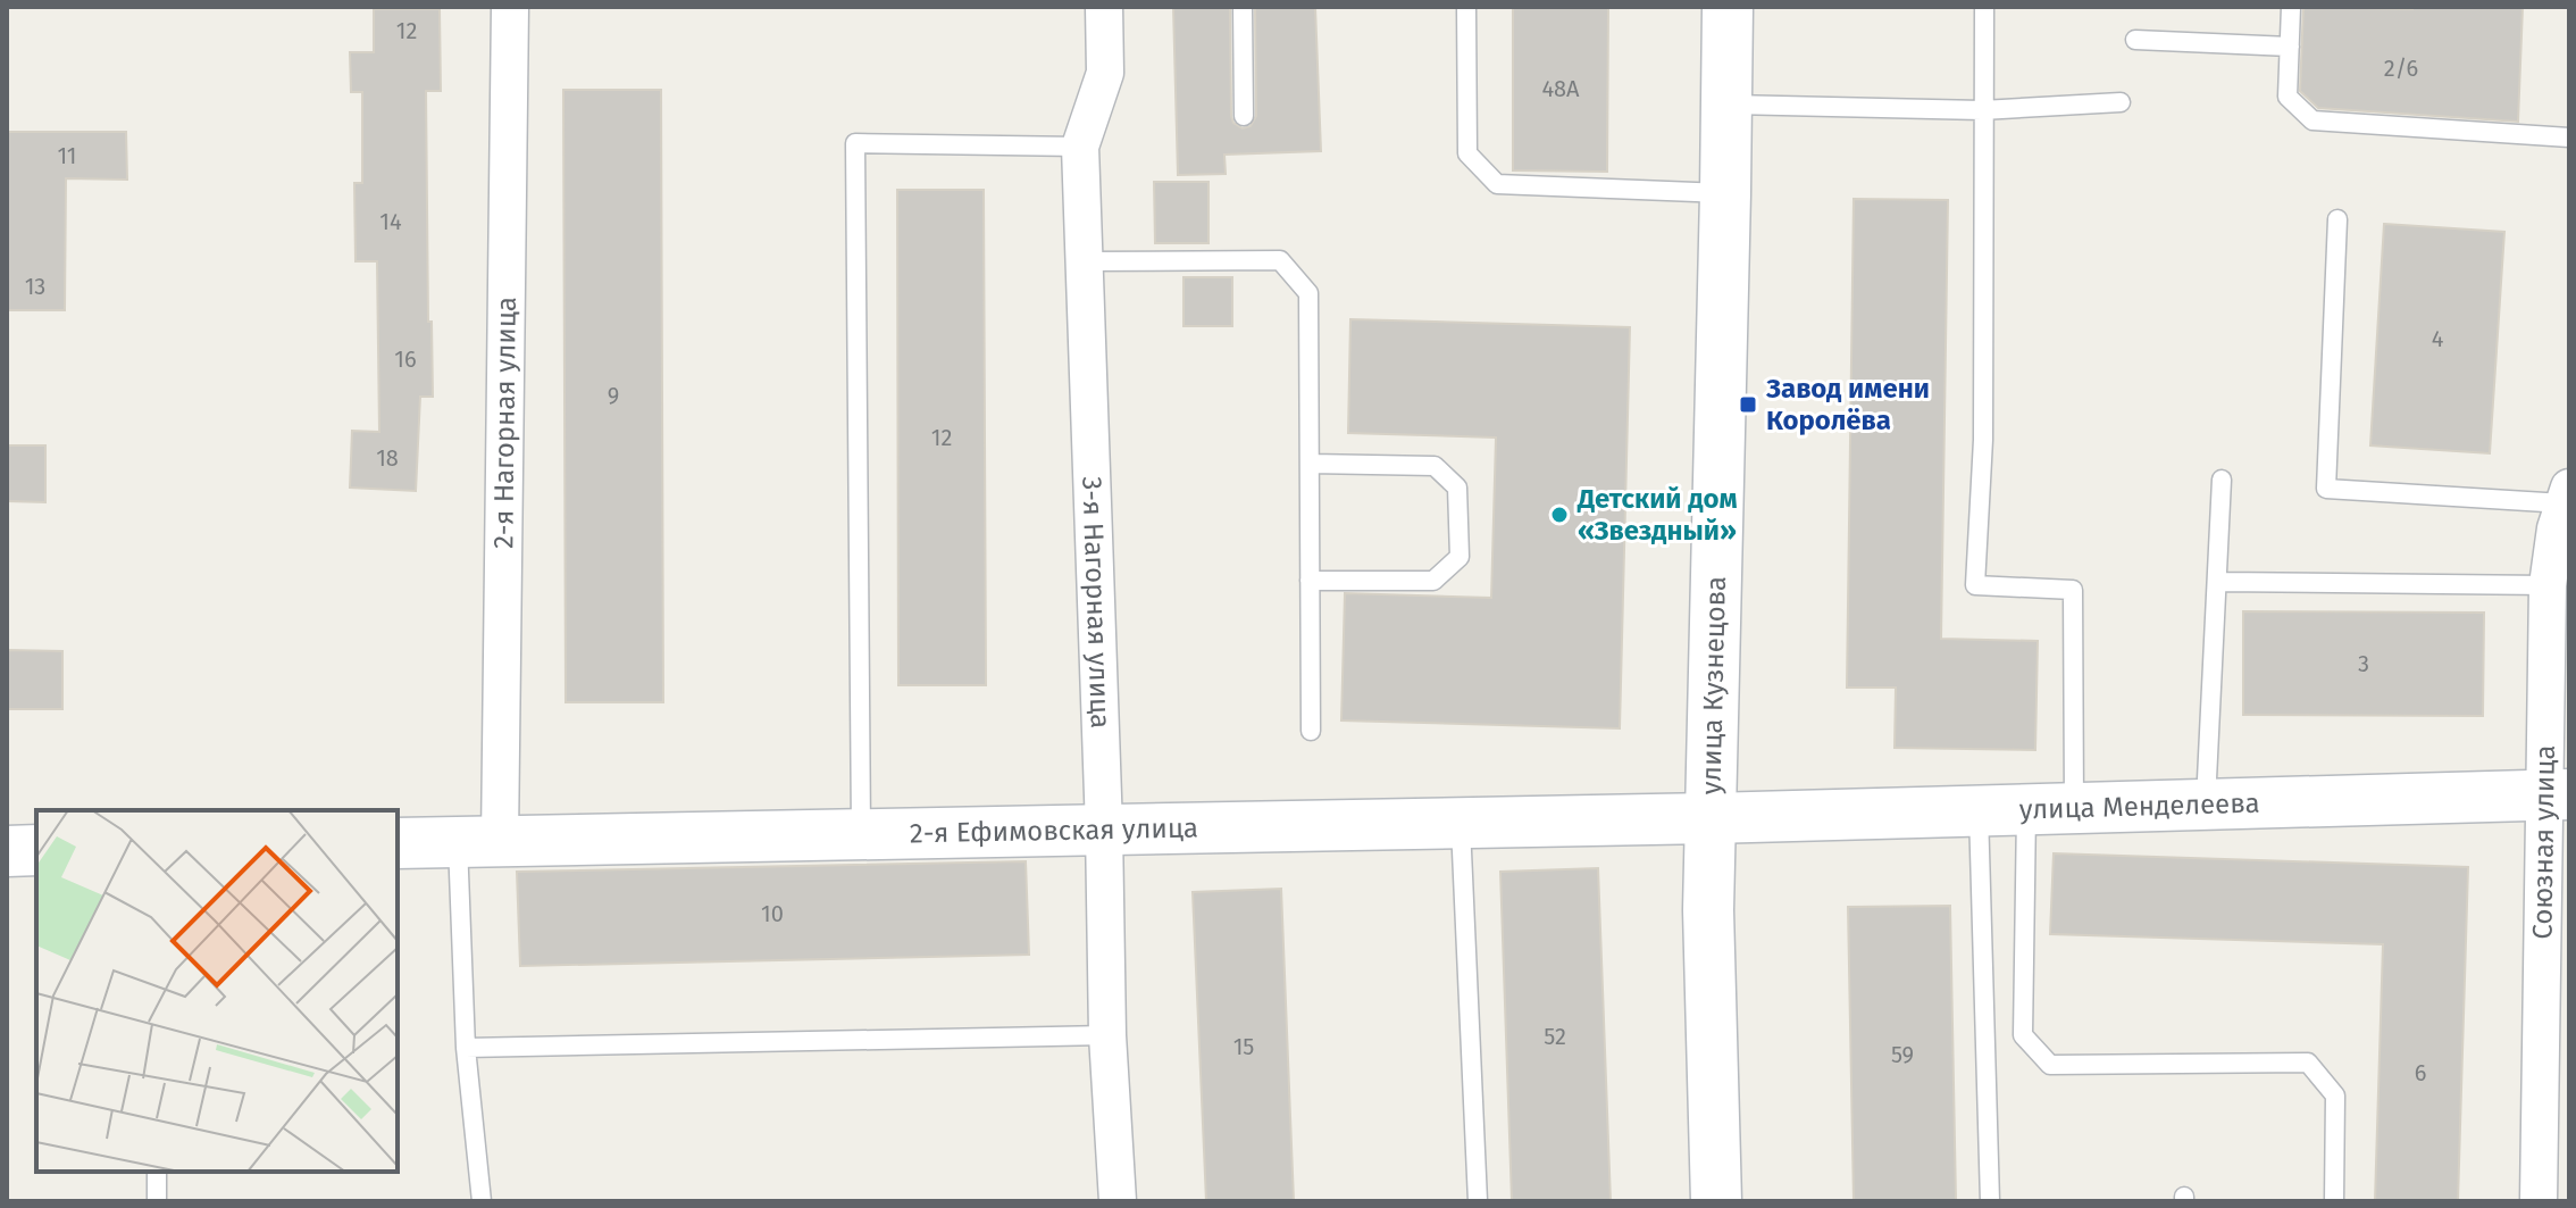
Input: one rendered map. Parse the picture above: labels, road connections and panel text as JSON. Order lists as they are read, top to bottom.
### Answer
{
  "streets": {
    "street": [
      "2-я Нагорная улица",
      "3-я Нагорная улица",
      "улица Кузнецова",
      "улица Менделеева",
      "2-я Ефимовская улица",
      "Союзная улица"
    ]
  },
  "crossings": [
    ["2-я Нагорная улица", "2-я Ефимовская улица"],
    ["3-я Нагорная улица", "2-я Ефимовская улица"],
    ["улица Кузнецова", "улица Менделеева"],
    ["улица Кузнецова", "2-я Ефимовская улица"],
    ["улица Менделеева", "2-я Ефимовская улица"],
    ["улица Менделеева", "Союзная улица"]
  ],
  "places": {
    "transit": ["Завод имени Королёва"],
    "other": ["Детский дом «Звездный»"]
  },
  "house_numbers": [
    "12",
    "2/6",
    "48А",
    "11",
    "14",
    "13",
    "4",
    "16",
    "9",
    "12",
    "18",
    "3",
    "10",
    "52",
    "15",
    "59",
    "6"
  ]
}
